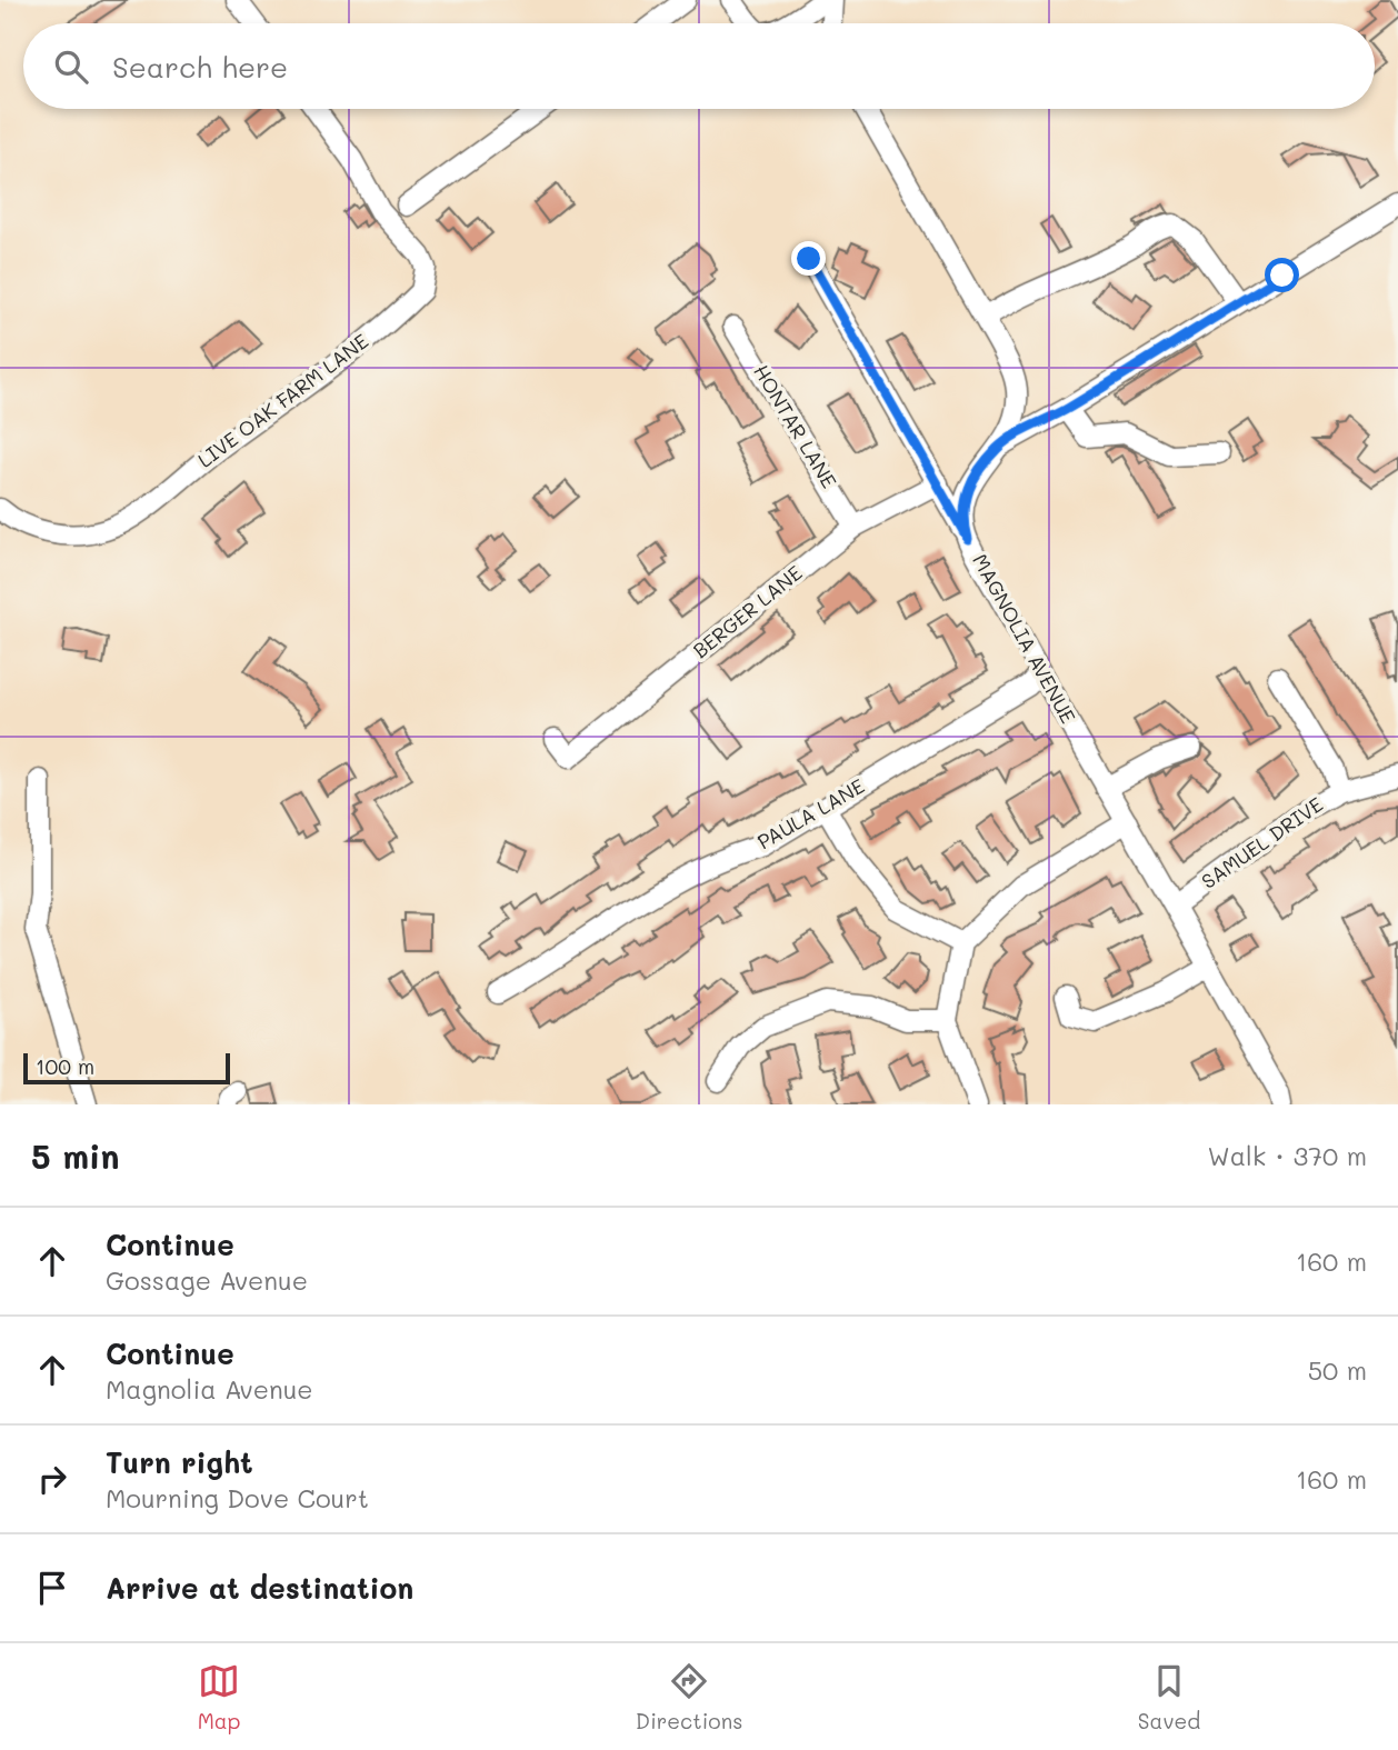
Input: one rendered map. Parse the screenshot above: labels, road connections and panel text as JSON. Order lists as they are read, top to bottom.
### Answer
{
  "streets": {
    "street": [
      "LIVE OAK FARM LANE",
      "HONTAR LANE",
      "BERGER LANE",
      "MAGNOLIA AVENUE",
      "PAULA LANE",
      "SAMUEL DRIVE"
    ]
  },
  "crossings": [
    ["HONTAR LANE", "BERGER LANE"],
    ["MAGNOLIA AVENUE", "PAULA LANE"],
    ["MAGNOLIA AVENUE", "SAMUEL DRIVE"]
  ],
  "scale_bar": "100 m",
  "page": {
    "search": "Search here",
    "scale": "100 m",
    "heading": ["5 min", "Walk · 370 m"],
    "list": [
      ["Continue", "Gossage Avenue", "160 m"],
      ["Continue", "Magnolia Avenue", "50 m"],
      ["Turn right", "Mourning Dove Court", "160 m"],
      "Arrive at destination"
    ],
    "nav": ["Map", "Directions", "Saved"]
  }
}
